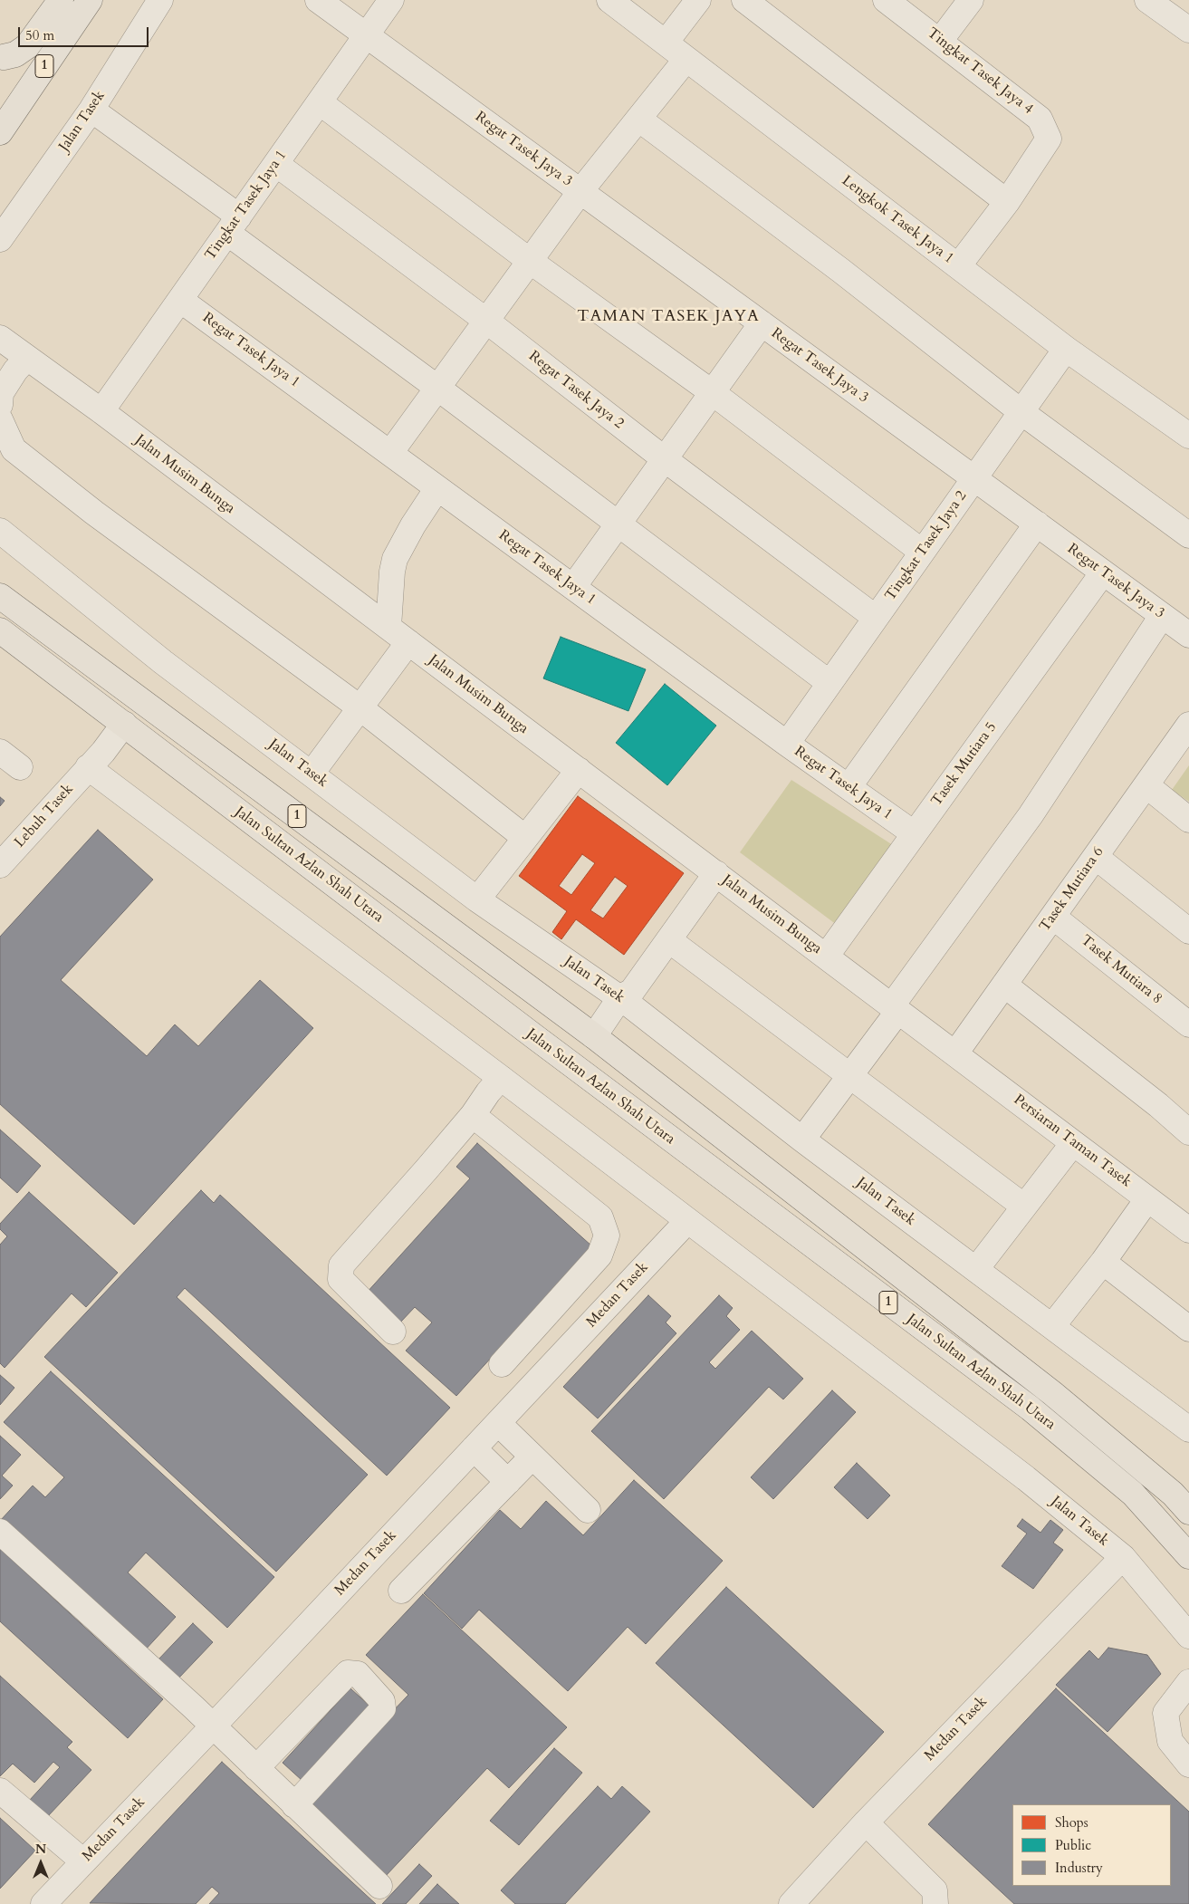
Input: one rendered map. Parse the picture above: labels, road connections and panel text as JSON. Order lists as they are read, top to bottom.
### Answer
{
  "streets": {
    "main road": ["1", "Jalan Sultan Azlan Shah Utara"],
    "street": [
      "Tingkat Tasek Jaya 4",
      "Jalan Tasek",
      "Regat Tasek Jaya 3",
      "Tingkat Tasek Jaya 1",
      "Lengkok Tasek Jaya 1",
      "Regat Tasek Jaya 1",
      "Regat Tasek Jaya 2",
      "Jalan Musim Bunga",
      "Tingkat Tasek Jaya 2",
      "Tasek Mutiara 5",
      "Lebuh Tasek",
      "Tasek Mutiara 6",
      "Tasek Mutiara 8",
      "Persiaran Taman Tasek",
      "Medan Tasek"
    ]
  },
  "crossings": [
    ["Tingkat Tasek Jaya 4", "Lengkok Tasek Jaya 1"],
    ["Jalan Tasek", "Lebuh Tasek"],
    ["Jalan Tasek", "Medan Tasek"],
    ["Regat Tasek Jaya 3", "Tingkat Tasek Jaya 1"],
    ["Regat Tasek Jaya 3", "Tingkat Tasek Jaya 2"],
    ["Regat Tasek Jaya 3", "Tasek Mutiara 5"],
    ["Tingkat Tasek Jaya 1", "Regat Tasek Jaya 1"],
    ["Tingkat Tasek Jaya 1", "Regat Tasek Jaya 2"],
    ["Tingkat Tasek Jaya 1", "Jalan Musim Bunga"],
    ["Lengkok Tasek Jaya 1", "Tingkat Tasek Jaya 2"],
    ["Regat Tasek Jaya 1", "Tingkat Tasek Jaya 2"],
    ["Regat Tasek Jaya 1", "Tasek Mutiara 5"],
    ["Regat Tasek Jaya 2", "Tingkat Tasek Jaya 2"],
    ["Jalan Musim Bunga", "Tasek Mutiara 5"],
    ["Jalan Musim Bunga", "Tasek Mutiara 6"],
    ["Jalan Musim Bunga", "Persiaran Taman Tasek"],
    ["Lebuh Tasek", "Jalan Sultan Azlan Shah Utara"],
    ["Tasek Mutiara 6", "Tasek Mutiara 8"],
    ["Tasek Mutiara 6", "Persiaran Taman Tasek"]
  ],
  "districts": ["TAMAN TASEK JAYA"],
  "legend": ["Shops", "Public", "Industry"],
  "scale_bar": "50 m",
  "north": "top"
}
